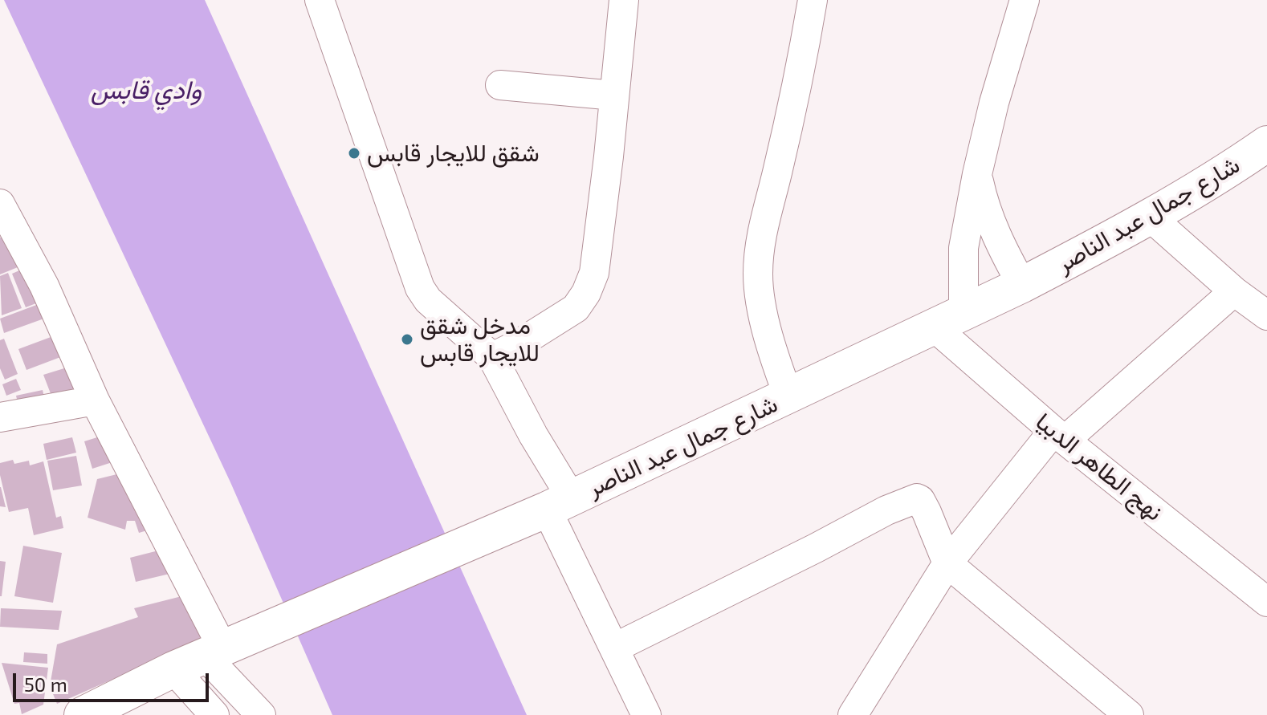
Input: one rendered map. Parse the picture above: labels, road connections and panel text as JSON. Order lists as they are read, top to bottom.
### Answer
{
  "streets": {
    "main road": ["شارع جمال عبد الناصر"],
    "street": ["نهج الطاهر الدبيا"]
  },
  "crossings": [
    ["شارع جمال عبد الناصر", "نهج الطاهر الدبيا"]
  ],
  "water": ["وادي قابس"],
  "places": ["شقق للايجار قابس", "مدخل شقق للايجار قابس"],
  "scale_bar": "50 m"
}
